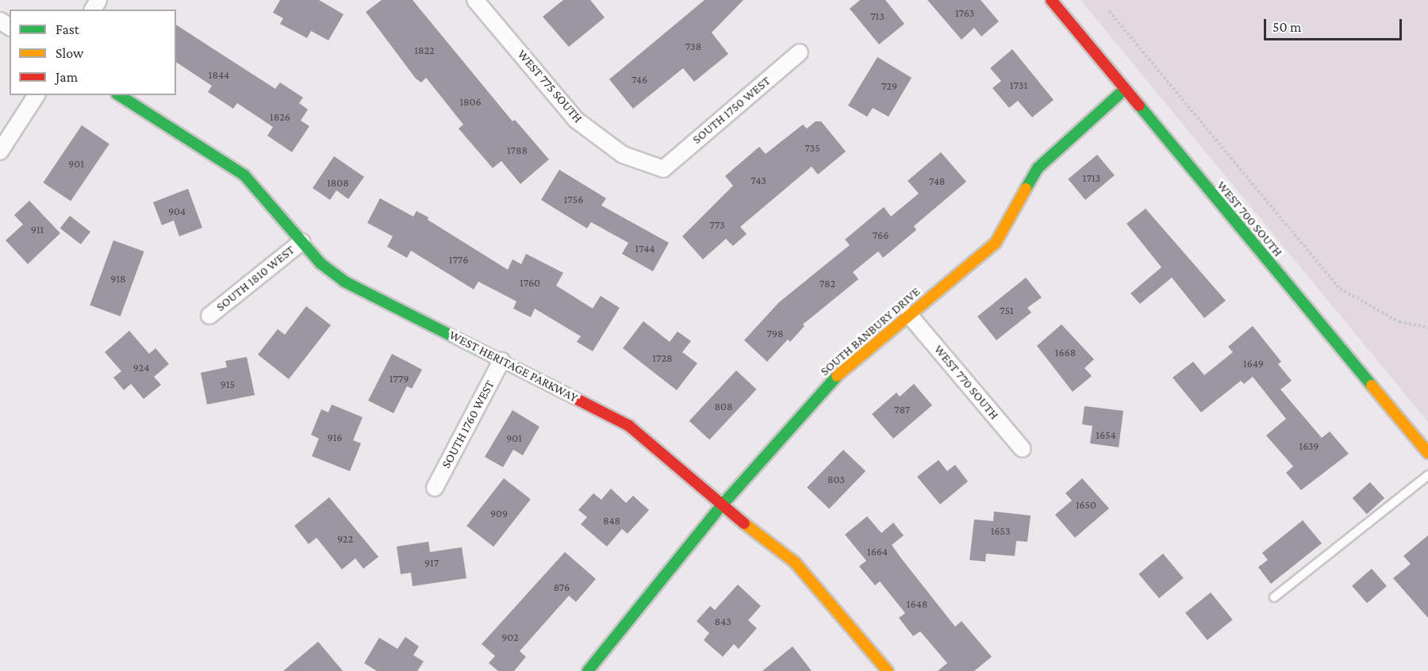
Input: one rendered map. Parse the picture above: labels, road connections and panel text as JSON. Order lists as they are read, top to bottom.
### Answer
{
  "streets": {
    "street": [
      "WEST 775 SOUTH",
      "SOUTH 1750 WEST",
      "WEST 700 SOUTH",
      "SOUTH 1810 WEST",
      "SOUTH BANBURY DRIVE",
      "WEST HERITAGE PARKWAY",
      "WEST 770 SOUTH",
      "SOUTH 1760 WEST"
    ]
  },
  "crossings": [
    ["WEST 775 SOUTH", "SOUTH 1750 WEST"],
    ["WEST 700 SOUTH", "SOUTH BANBURY DRIVE"],
    ["SOUTH 1810 WEST", "WEST HERITAGE PARKWAY"],
    ["SOUTH BANBURY DRIVE", "WEST HERITAGE PARKWAY"],
    ["SOUTH BANBURY DRIVE", "WEST 770 SOUTH"],
    ["WEST HERITAGE PARKWAY", "SOUTH 1760 WEST"]
  ],
  "house_numbers": [
    "1763",
    "713",
    "738",
    "1822",
    "1844",
    "746",
    "1731",
    "729",
    "1806",
    "1826",
    "735",
    "1788",
    "901",
    "1713",
    "743",
    "748",
    "1808",
    "1756",
    "904",
    "773",
    "911",
    "766",
    "1744",
    "1776",
    "918",
    "1760",
    "782",
    "751",
    "798",
    "1668",
    "1728",
    "1649",
    "924",
    "1779",
    "915",
    "808",
    "787",
    "1654",
    "916",
    "901",
    "1639",
    "803",
    "1650",
    "909",
    "848",
    "1653",
    "922",
    "1664",
    "917",
    "876",
    "1648",
    "843",
    "902"
  ],
  "legend": ["Fast", "Slow", "Jam"],
  "scale_bar": "50 m"
}
